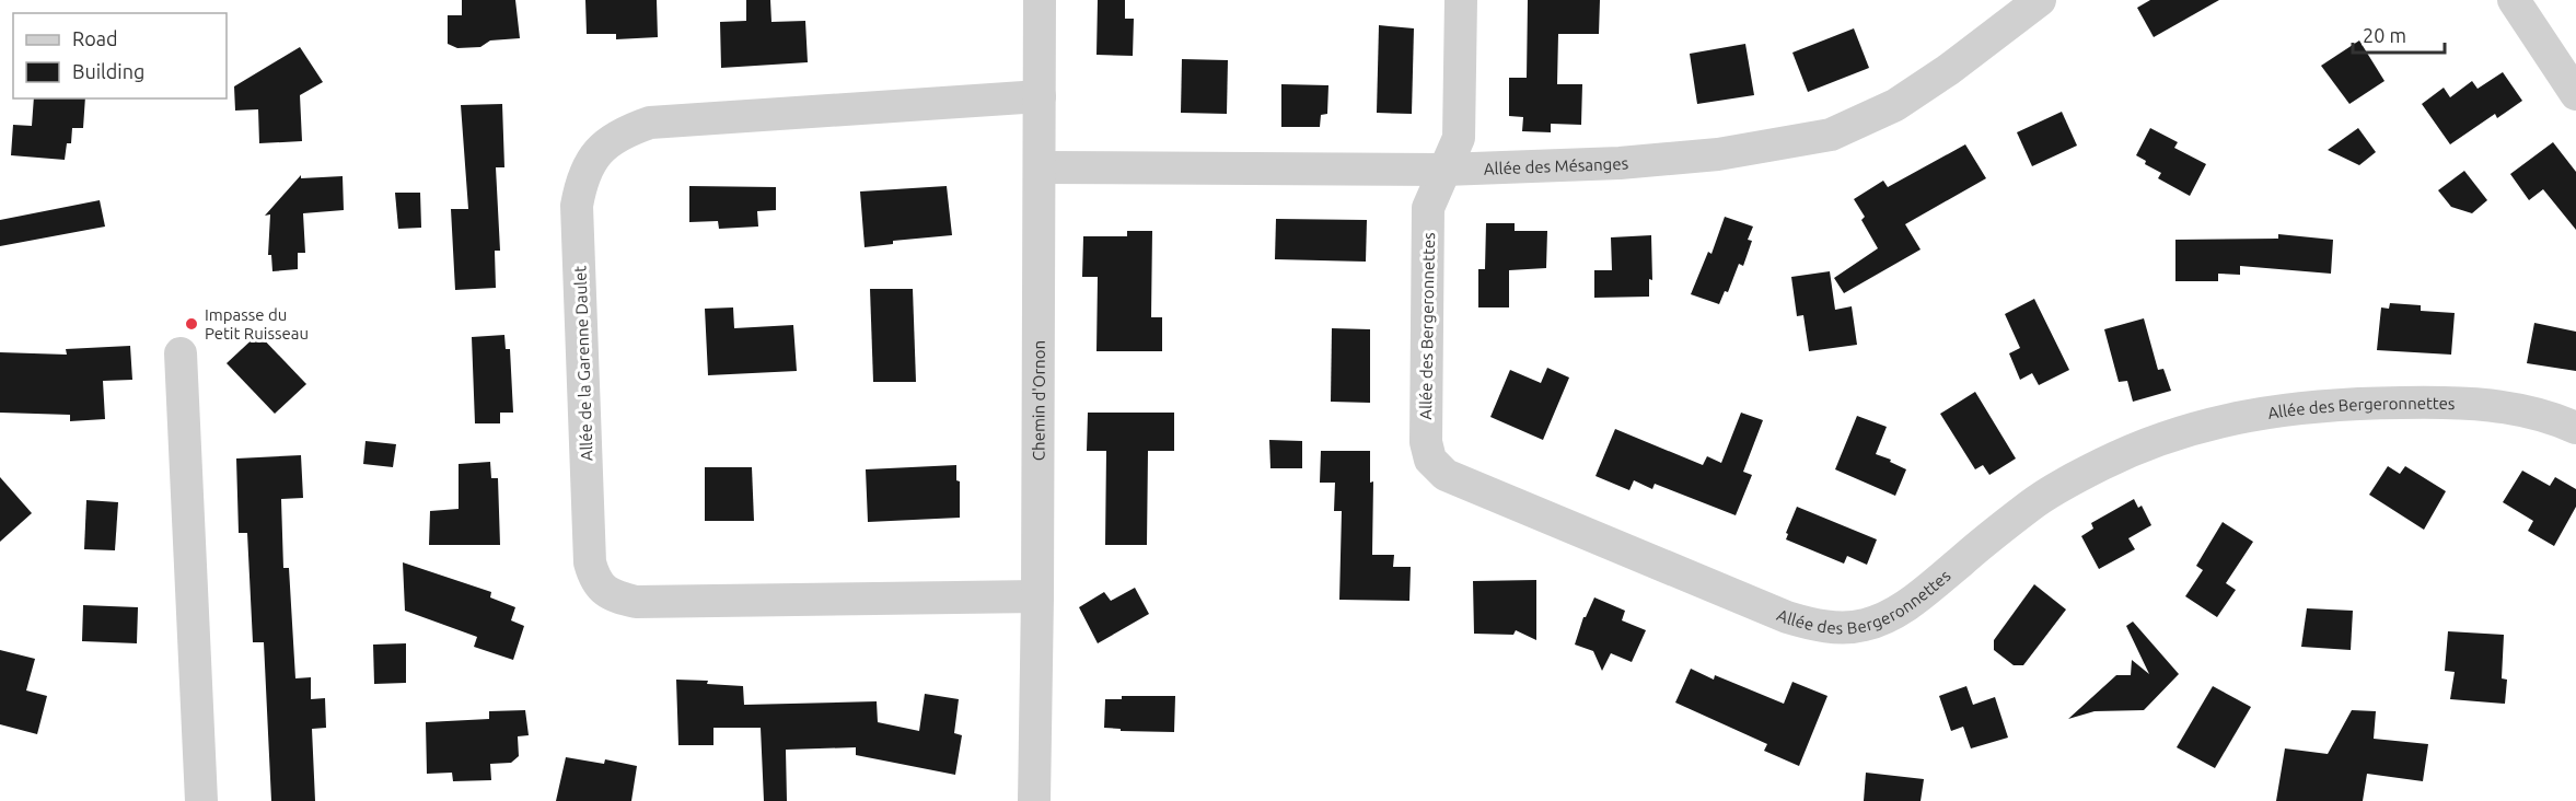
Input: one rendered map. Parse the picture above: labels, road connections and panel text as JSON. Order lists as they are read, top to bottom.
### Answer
{
  "streets": {
    "street": [
      "Allée des Mésanges",
      "Allée des Bergeronnettes",
      "Allée de la Garenne Daulet",
      "Chemin d'Ornon"
    ]
  },
  "crossings": [
    ["Allée des Mésanges", "Allée des Bergeronnettes"],
    ["Allée des Mésanges", "Chemin d'Ornon"],
    ["Allée de la Garenne Daulet", "Chemin d'Ornon"]
  ],
  "places": ["Impasse du Petit Ruisseau"],
  "legend": ["Road", "Building"],
  "scale_bar": "20 m"
}
